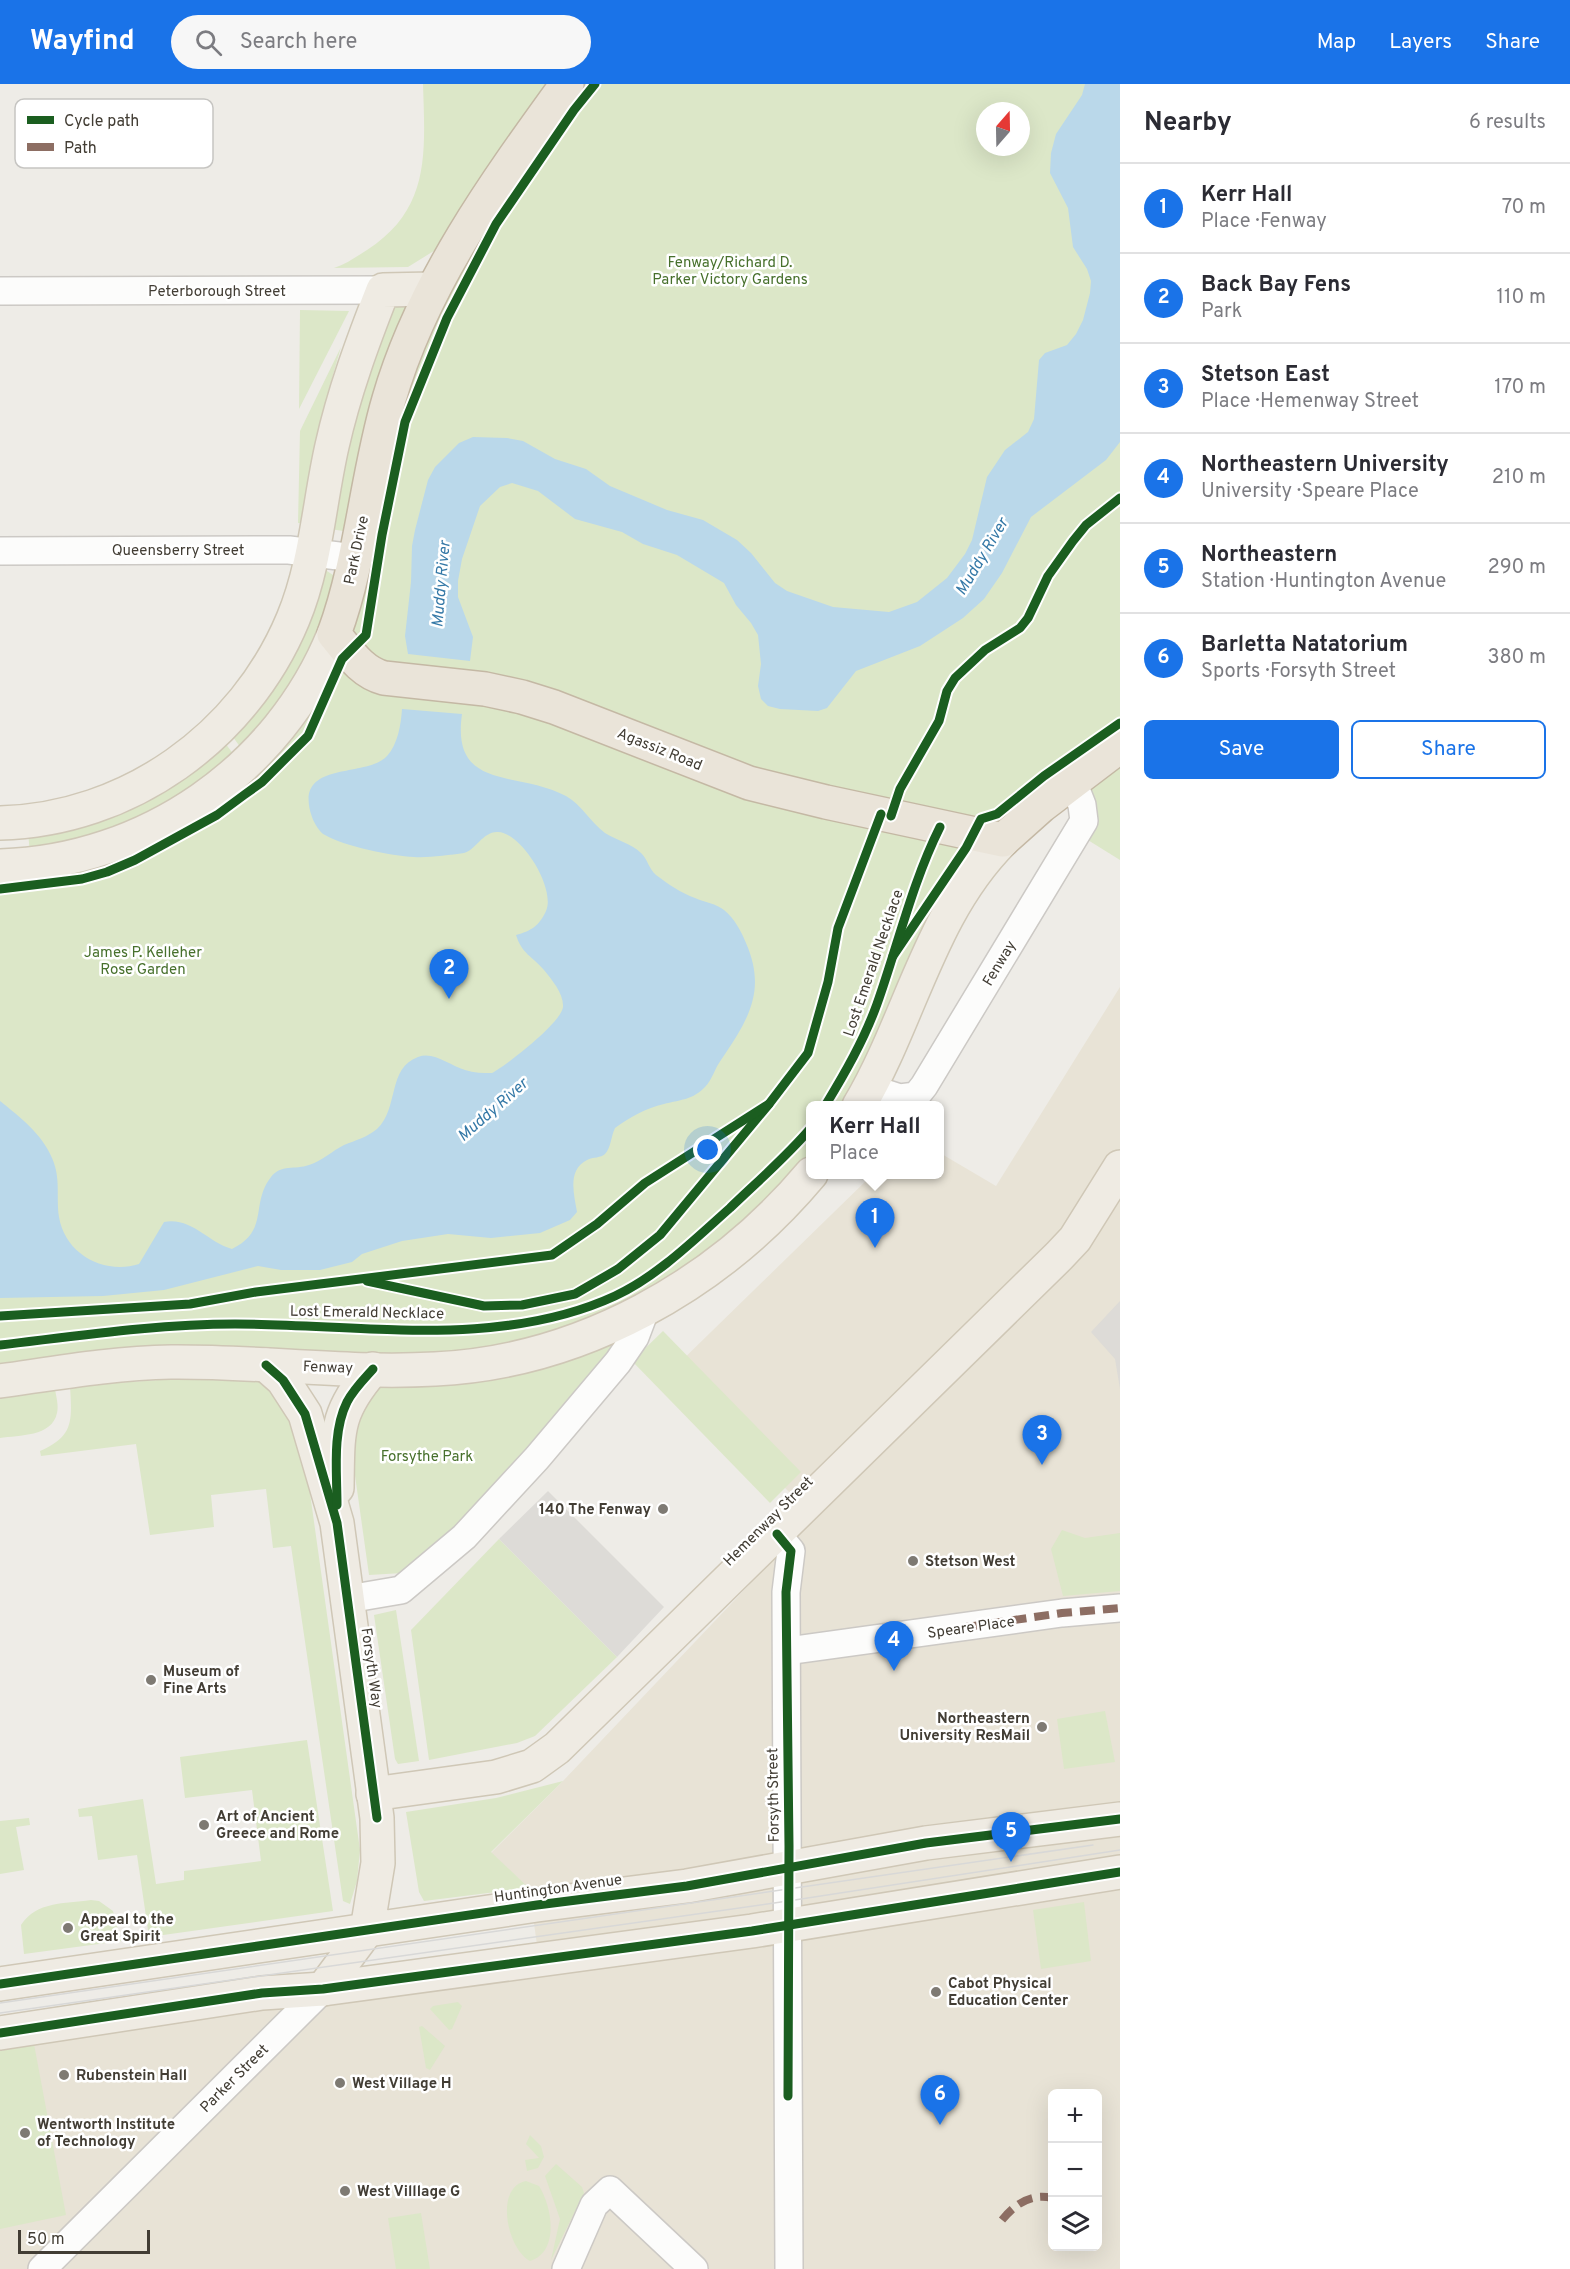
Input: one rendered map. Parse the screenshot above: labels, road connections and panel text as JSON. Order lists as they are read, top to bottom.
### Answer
{
  "streets": {
    "highway": ["Park Drive", "Agassiz Road", "Fenway"],
    "main road": [
      "Peterborough Street",
      "Hemenway Street",
      "Forsyth Way",
      "Huntington Avenue"
    ],
    "street": [
      "Queensberry Street",
      "Speare Place",
      "Forsyth Street",
      "Parker Street"
    ],
    "cycle path": ["Lost Emerald Necklace"]
  },
  "crossings": [
    ["Peterborough Street", "Park Drive"],
    ["Queensberry Street", "Park Drive"],
    ["Park Drive", "Agassiz Road"],
    ["Agassiz Road", "Fenway"],
    ["Fenway", "Forsyth Way"],
    ["Hemenway Street", "Forsyth Way"],
    ["Hemenway Street", "Forsyth Street"],
    ["Speare Place", "Forsyth Street"],
    ["Forsyth Way", "Huntington Avenue"],
    ["Forsyth Way", "Parker Street"],
    ["Forsyth Street", "Huntington Avenue"]
  ],
  "water": ["Muddy River"],
  "parks": ["Fenway/Richard D. Parker Victory Gardens", "James P. Kelleher Rose Garden", "Forsythe Park"],
  "places": [
    "140 The Fenway",
    "Stetson West",
    "Museum of Fine Arts",
    "Northeastern University ResMail",
    "Art of Ancient Greece and Rome",
    "Appeal to the Great Spirit",
    "Cabot Physical Education Center",
    "Rubenstein Hall",
    "West Village H",
    "Wentworth Institute of Technology",
    "West Villlage G"
  ],
  "legend": ["Cycle path", "Path"],
  "scale_bar": "50 m",
  "north": "top",
  "page": {
    "header": "Wayfind",
    "search": "Search here",
    "nav": ["Map", "Layers", "Share"],
    "heading": ["Nearby", "6 results"],
    "list": [
      {
        "mark": "1",
        "name": "Kerr Hall",
        "note": "Place · Fenway",
        "value": "70 m"
      },
      {
        "mark": "2",
        "name": "Back Bay Fens",
        "note": "Park",
        "value": "110 m"
      },
      {
        "mark": "3",
        "name": "Stetson East",
        "note": "Place · Hemenway Street",
        "value": "170 m"
      },
      {
        "mark": "4",
        "name": "Northeastern University",
        "note": "University · Speare Place",
        "value": "210 m"
      },
      {
        "mark": "5",
        "name": "Northeastern",
        "note": "Station · Huntington Avenue",
        "value": "290 m"
      },
      {
        "mark": "6",
        "name": "Barletta Natatorium",
        "note": "Sports · Forsyth Street",
        "value": "380 m"
      }
    ],
    "buttons": ["Save", "Share"],
    "pins": [
      "2",
      "1",
      "3",
      "4",
      "5",
      "6"
    ],
    "popup": ["Kerr Hall", "Place"],
    "map_buttons": ["+", "−"],
    "scale": "50 m"
  }
}
